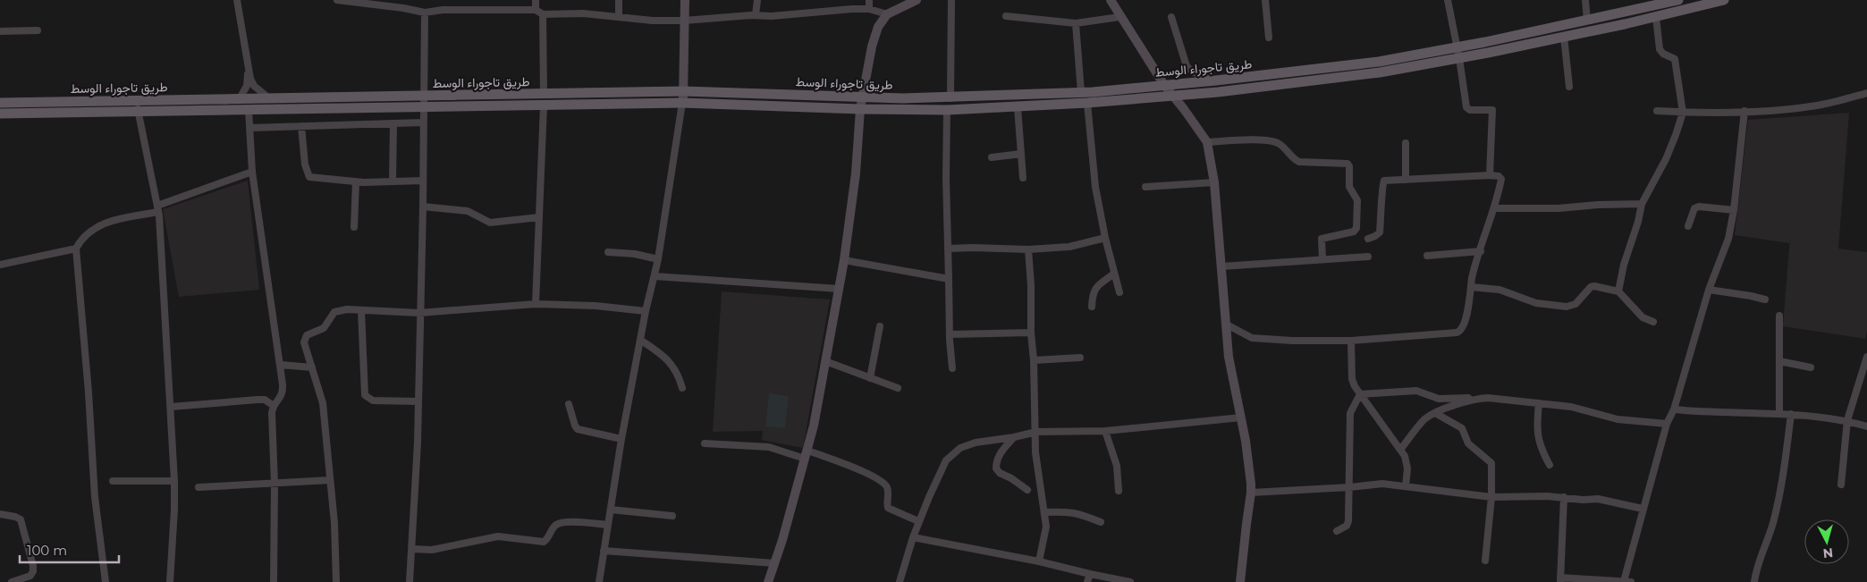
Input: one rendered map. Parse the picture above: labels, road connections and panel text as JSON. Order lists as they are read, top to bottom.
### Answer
{
  "streets": {
    "main road": ["طريق تاجوراء الوسط"]
  },
  "scale_bar": "100 m",
  "north": "bottom"
}
